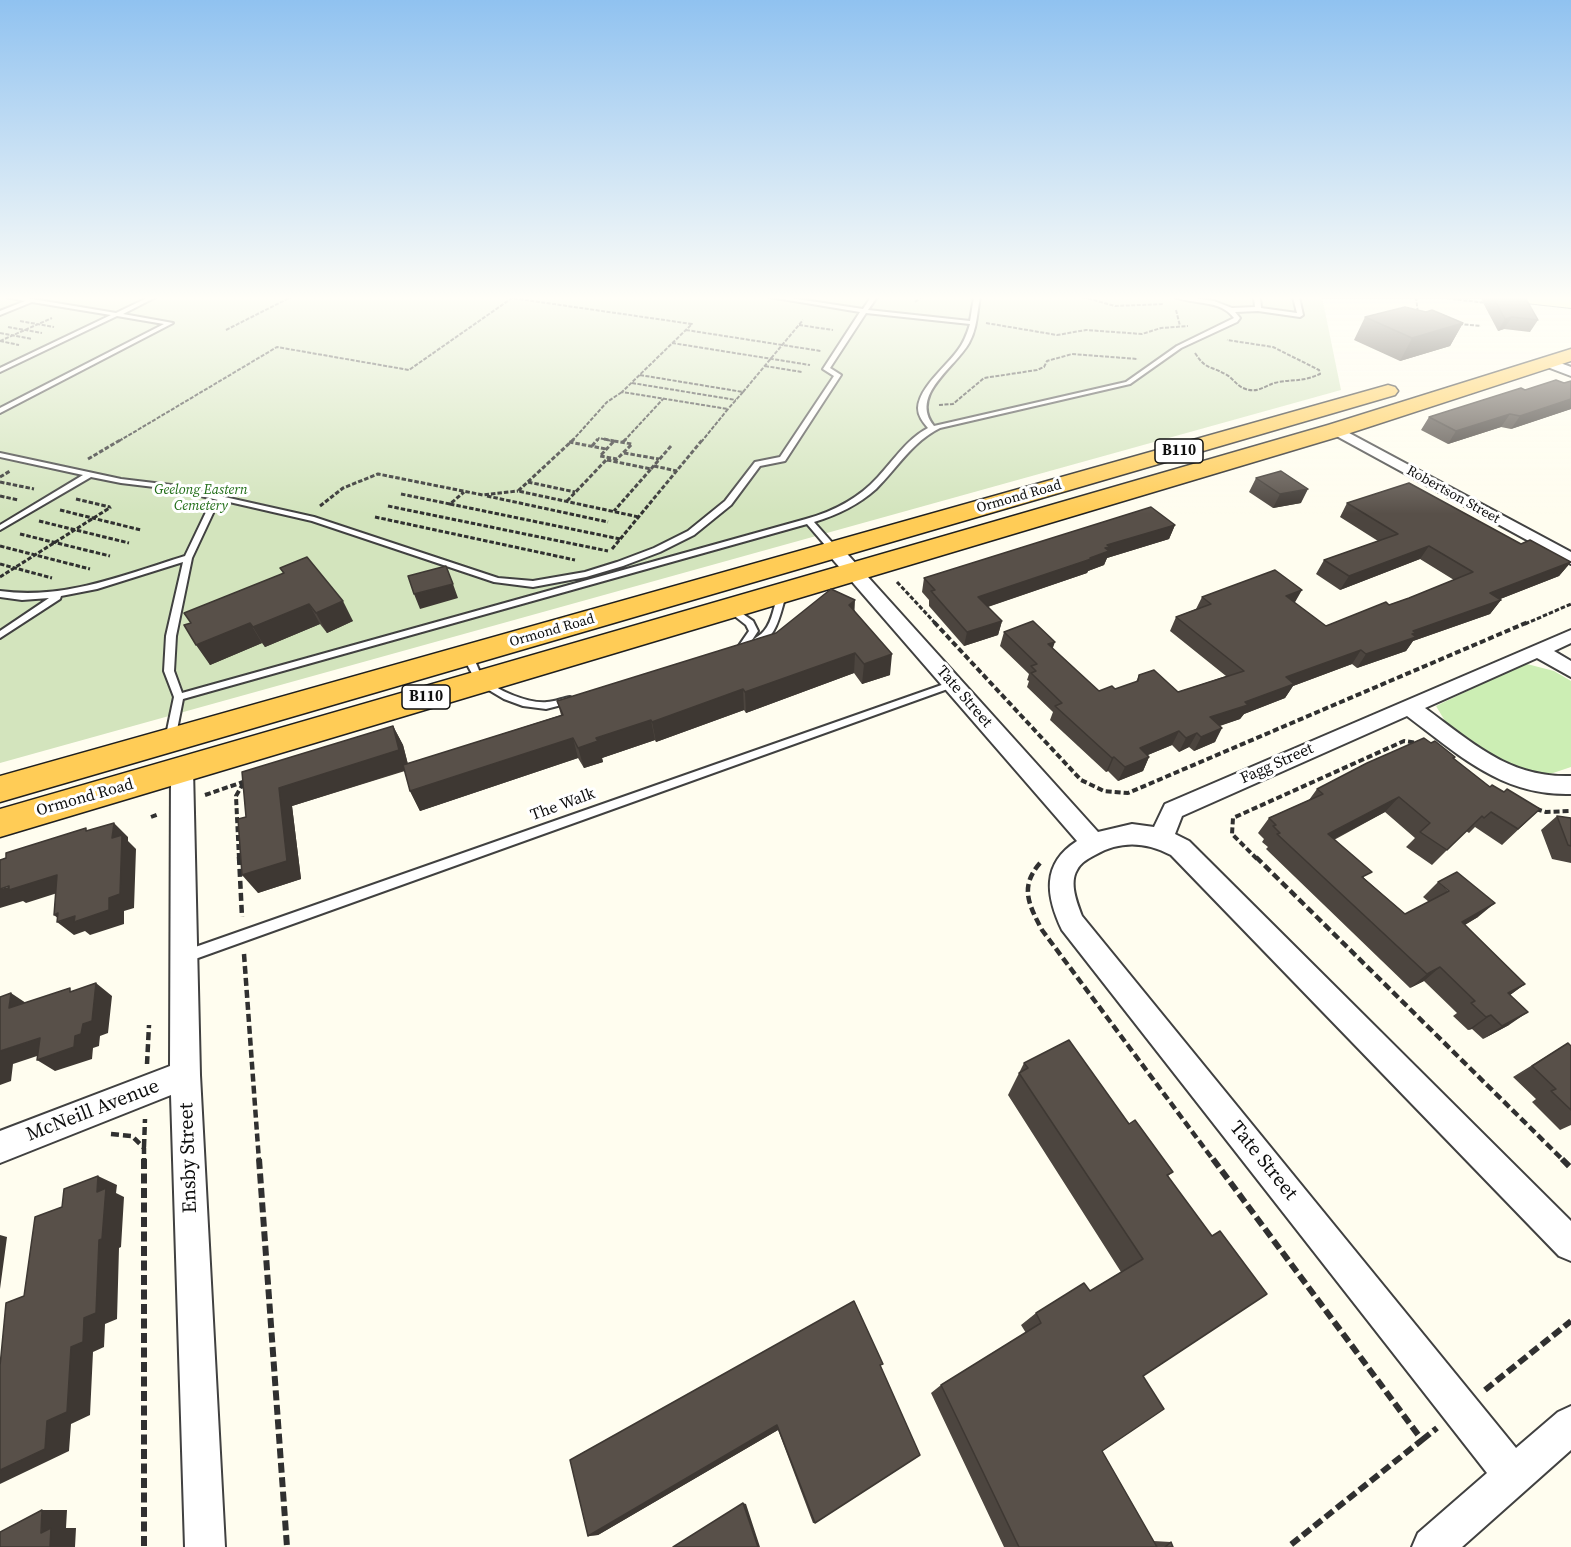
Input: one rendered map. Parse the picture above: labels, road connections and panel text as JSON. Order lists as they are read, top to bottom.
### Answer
{
  "streets": {
    "highway": ["B110", "Ormond Road"],
    "street": [
      "Robertson Street",
      "Tate Street",
      "Fagg Street",
      "McNeill Avenue",
      "Ensby Street"
    ],
    "lane": ["The Walk"]
  },
  "crossings": [
    ["Robertson Street", "Ormond Road"],
    ["Ormond Road", "Tate Street"],
    ["Ormond Road", "Ensby Street"],
    ["Tate Street", "Fagg Street"],
    ["Tate Street", "The Walk"],
    ["The Walk", "Ensby Street"],
    ["McNeill Avenue", "Ensby Street"]
  ],
  "parks": ["Geelong Eastern Cemetery"]
}
